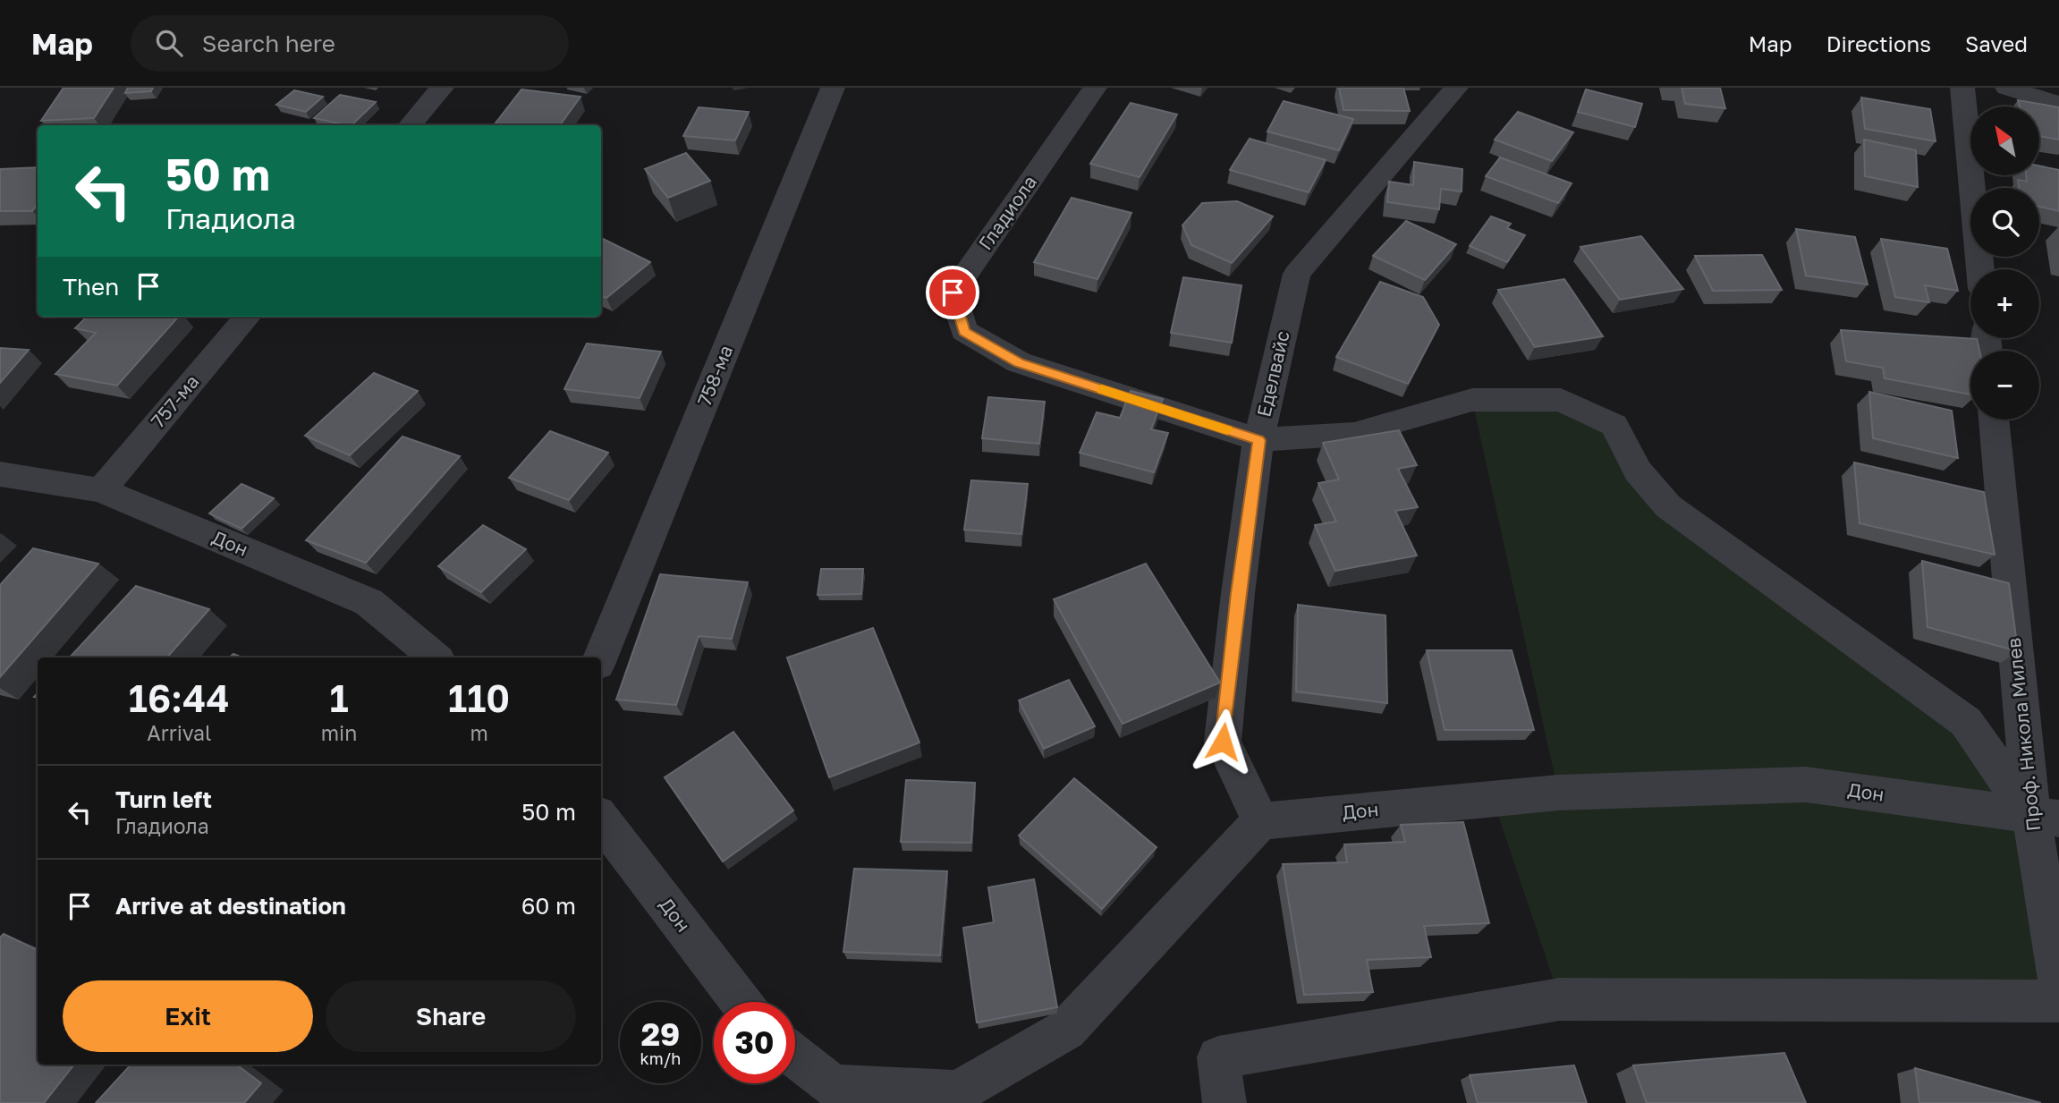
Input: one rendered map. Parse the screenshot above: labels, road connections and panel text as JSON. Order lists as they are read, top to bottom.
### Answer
{
  "streets": {
    "street": [
      "Гладиола",
      "Еделвайс",
      "758-ма",
      "757-ма",
      "Дон",
      "Проф. Никола Милев"
    ]
  },
  "crossings": [
    ["Гладиола", "Еделвайс"],
    ["Еделвайс", "Дон"],
    ["757-ма", "Дон"],
    ["Дон", "Проф. Никола Милев"]
  ],
  "north": "top left",
  "page": {
    "header": "Map",
    "search": "Search here",
    "nav": ["Map", "Directions", "Saved"],
    "map_buttons": ["+", "−"],
    "turn": ["50 m", "Гладиола"],
    "then": "Then",
    "eta": [
      "16:44",
      "Arrival",
      "1",
      "min",
      "110",
      "m"
    ],
    "list": [
      {
        "name": "Turn left",
        "note": "Гладиола",
        "value": "50 m"
      },
      {
        "name": "Arrive at destination",
        "value": "60 m"
      }
    ],
    "buttons": ["Exit", "Share"],
    "speed": "29 km/h",
    "limit": "30"
  }
}
